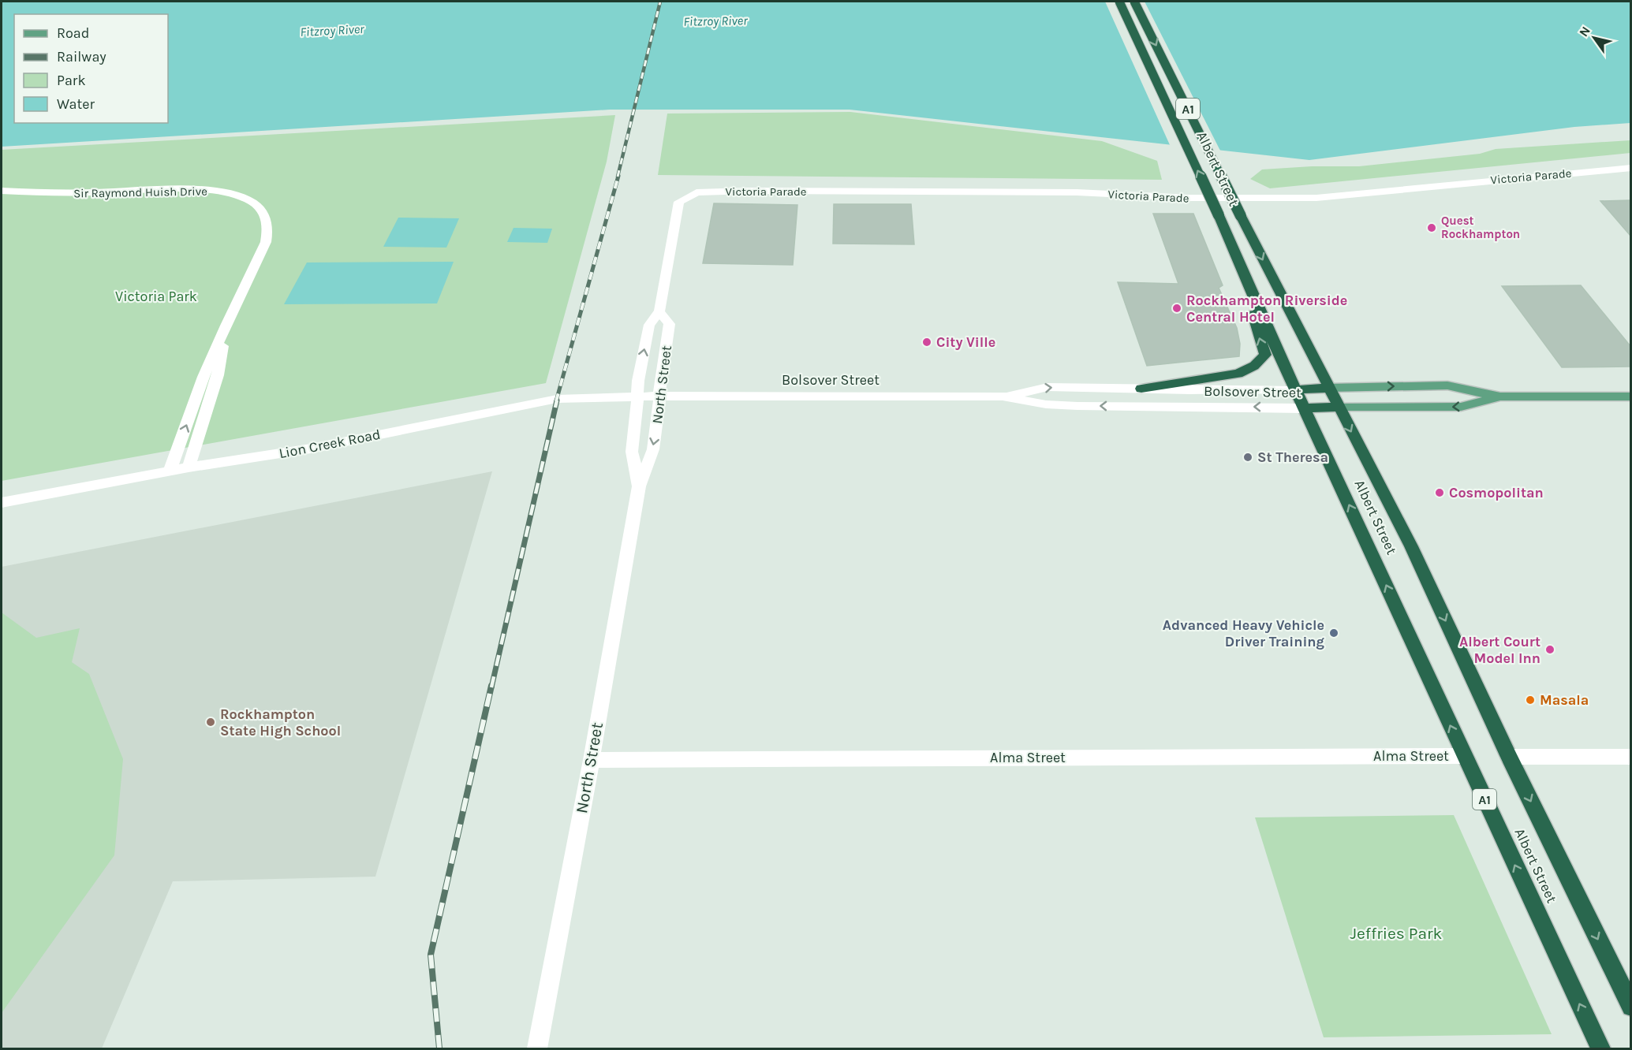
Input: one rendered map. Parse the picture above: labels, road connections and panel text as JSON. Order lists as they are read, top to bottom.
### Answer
{
  "streets": {
    "highway": ["A1", "Albert Street", "Bolsover Street"],
    "street": [
      "Victoria Parade",
      "Sir Raymond Huish Drive",
      "North Street",
      "Lion Creek Road",
      "Alma Street"
    ]
  },
  "crossings": [
    ["Albert Street", "Bolsover Street"],
    ["Albert Street", "Alma Street"],
    ["Victoria Parade", "North Street"],
    ["Sir Raymond Huish Drive", "Lion Creek Road"],
    ["Bolsover Street", "North Street"],
    ["Bolsover Street", "Lion Creek Road"],
    ["North Street", "Lion Creek Road"],
    ["North Street", "Alma Street"]
  ],
  "water": ["Fitzroy River"],
  "parks": ["Victoria Park", "Jeffries Park"],
  "places": [
    "Quest Rockhampton",
    "Rockhampton Riverside Central Hotel",
    "City Ville",
    "St Theresa",
    "Cosmopolitan",
    "Advanced Heavy Vehicle Driver Training",
    "Albert Court Model Inn",
    "Masala",
    "Rockhampton State High School"
  ],
  "legend": [
    "Road",
    "Railway",
    "Park",
    "Water"
  ],
  "north": "top left"
}
